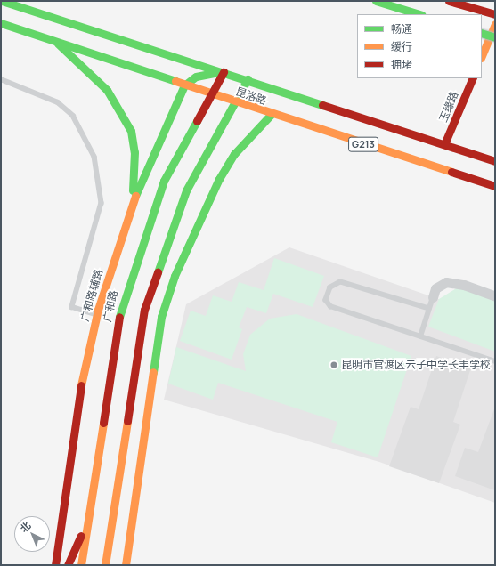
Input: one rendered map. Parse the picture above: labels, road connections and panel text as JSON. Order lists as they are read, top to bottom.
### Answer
{
  "streets": {
    "main road": [
      "昆洛路",
      "玉缘路",
      "G213",
      "广和路辅路",
      "广和路"
    ]
  },
  "crossings": [
    ["昆洛路", "玉缘路"],
    ["昆洛路", "广和路辅路"],
    ["昆洛路", "广和路"]
  ],
  "places": ["昆明市官渡区云子中学长丰学校"],
  "legend": ["畅通", "缓行", "拥堵"],
  "north": "top left"
}
